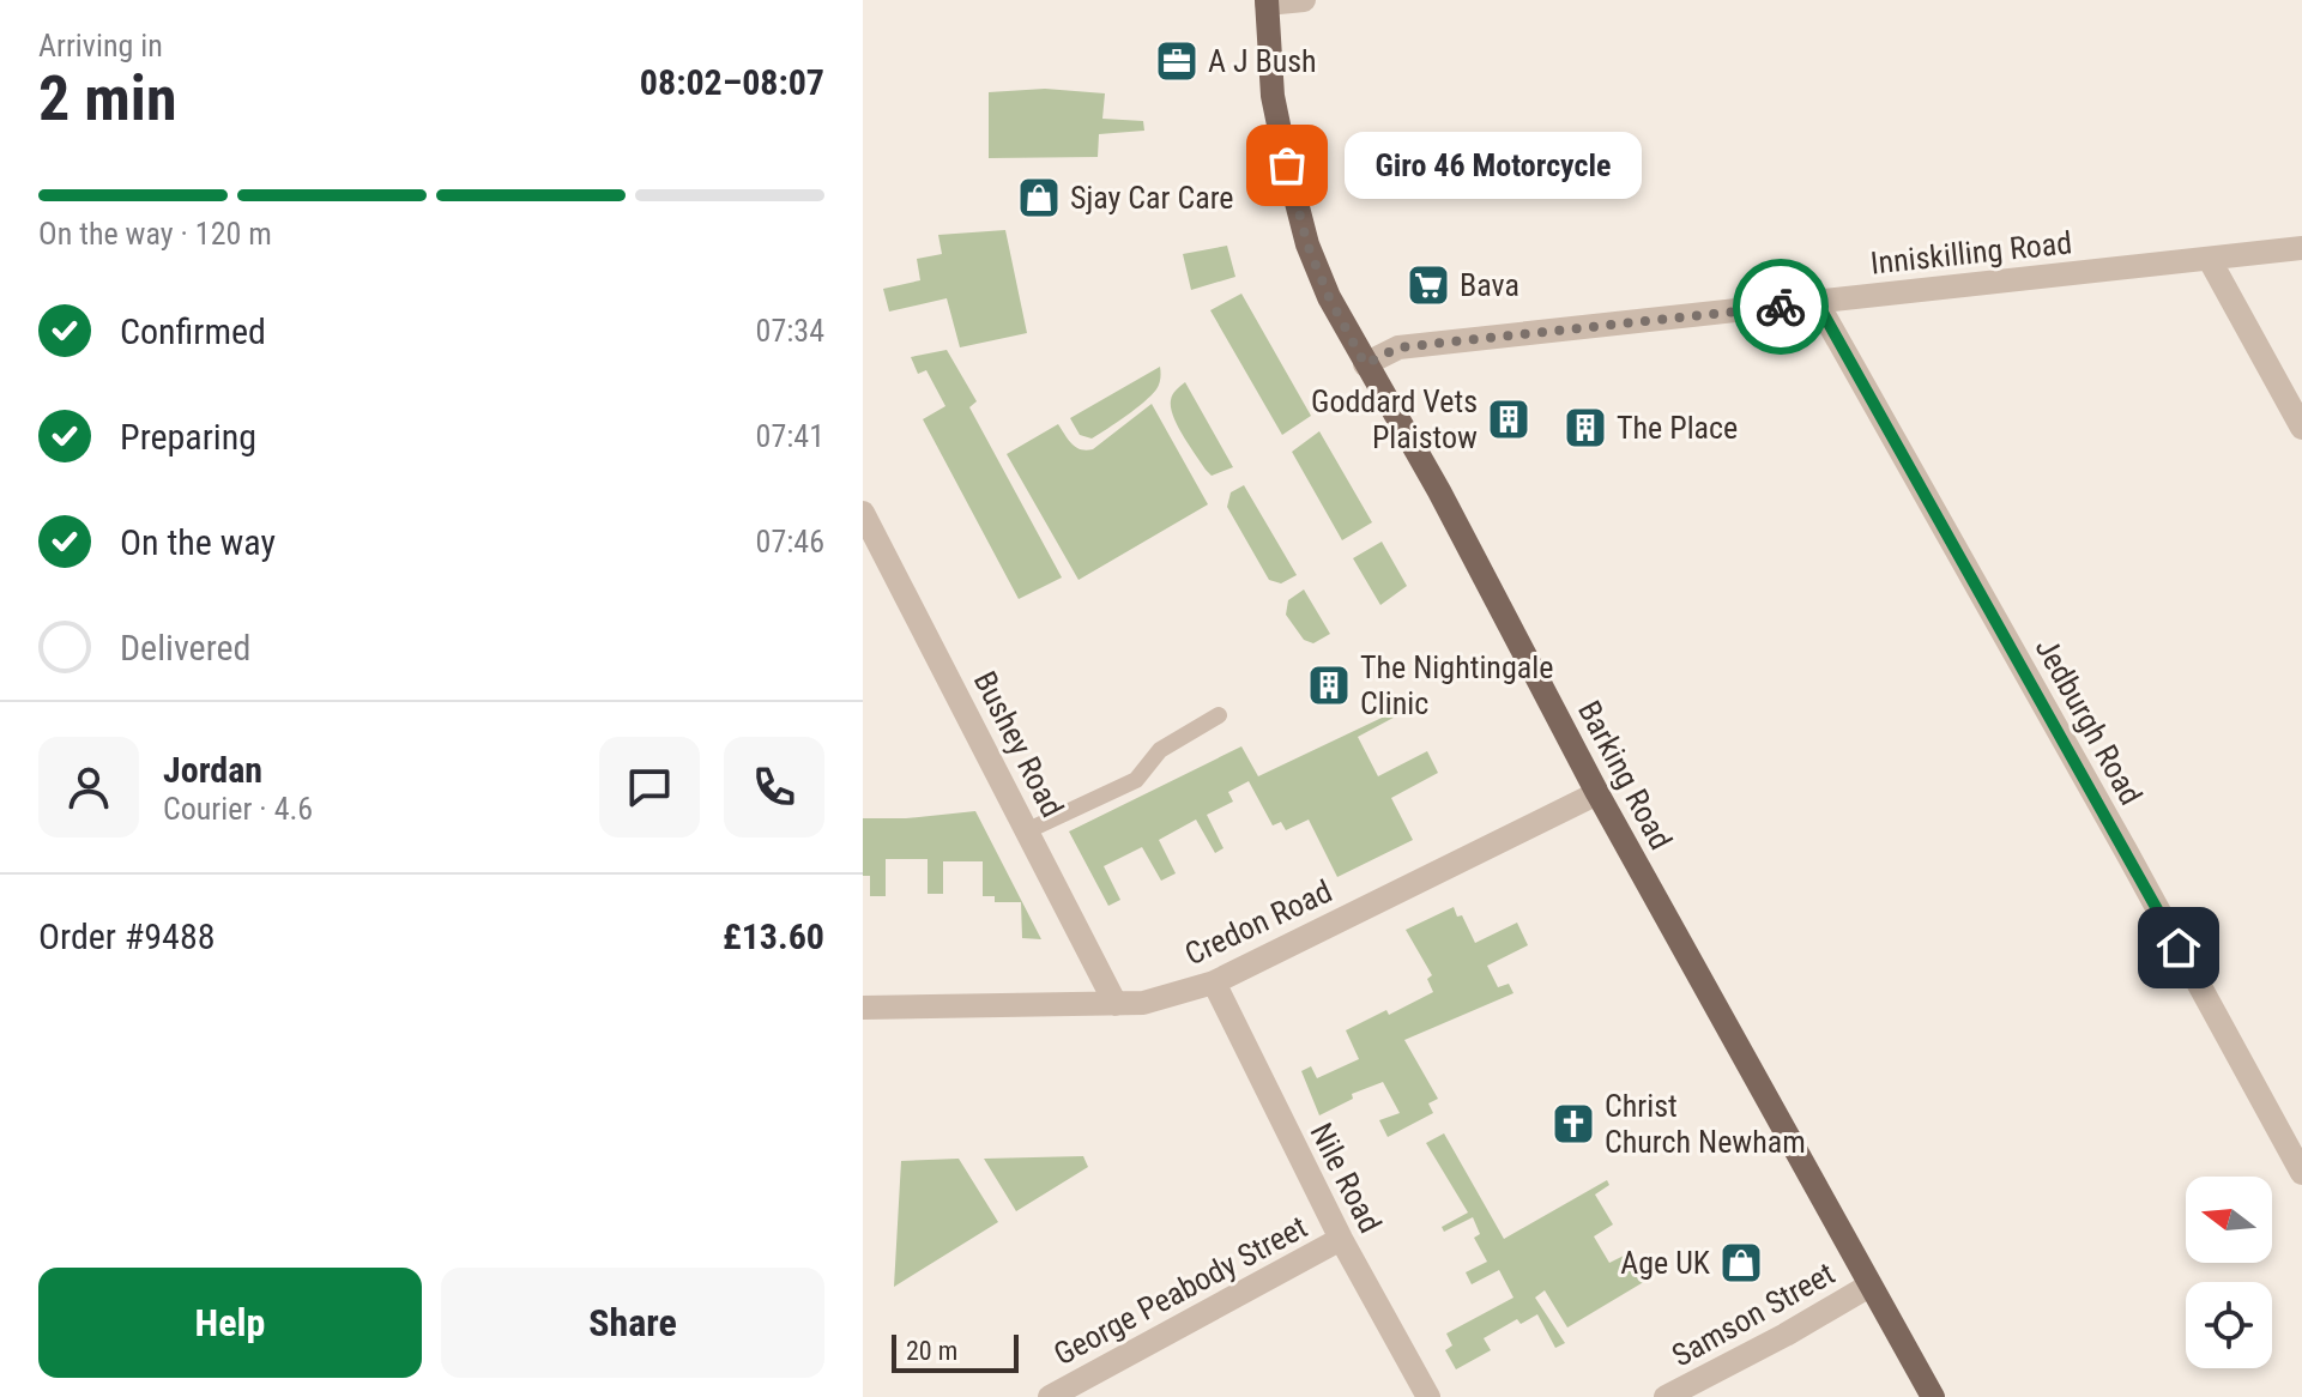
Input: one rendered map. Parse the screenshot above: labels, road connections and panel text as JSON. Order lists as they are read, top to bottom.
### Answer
{
  "streets": {
    "main road": ["Barking Road"],
    "street": [
      "Inniskilling Road",
      "Jedburgh Road",
      "Bushey Road",
      "Credon Road",
      "Nile Road",
      "George Peabody Street",
      "Samson Street"
    ]
  },
  "crossings": [
    ["Inniskilling Road", "Jedburgh Road"],
    ["Inniskilling Road", "Barking Road"],
    ["Bushey Road", "Credon Road"],
    ["Barking Road", "Credon Road"],
    ["Barking Road", "Samson Street"],
    ["Credon Road", "Nile Road"],
    ["Nile Road", "George Peabody Street"]
  ],
  "places": {
    "office": ["A J Bush"],
    "other": ["Giro 46 Motorcycle"],
    "shop": ["Sjay Car Care", "Age UK"],
    "supermarket": ["Bava"],
    "building": ["Goddard Vets Plaistow", "The Place", "The Nightingale Clinic"],
    "church": ["Christ Church Newham"]
  },
  "scale_bar": "20 m",
  "north": "left",
  "page": {
    "heading": ["2 min", "Arriving in", "08:02–08:07"],
    "panel": [
      "Jordan",
      "Courier · 4.6",
      "Order #9488",
      "£13.60"
    ],
    "bubble": "Giro 46 Motorcycle",
    "bar": "On the way · 120 m",
    "list": [
      ["Confirmed", "07:34"],
      ["Preparing", "07:41"],
      ["On the way", "07:46"],
      "Delivered"
    ],
    "buttons": ["Help", "Share"],
    "scale": "20 m"
  }
}
